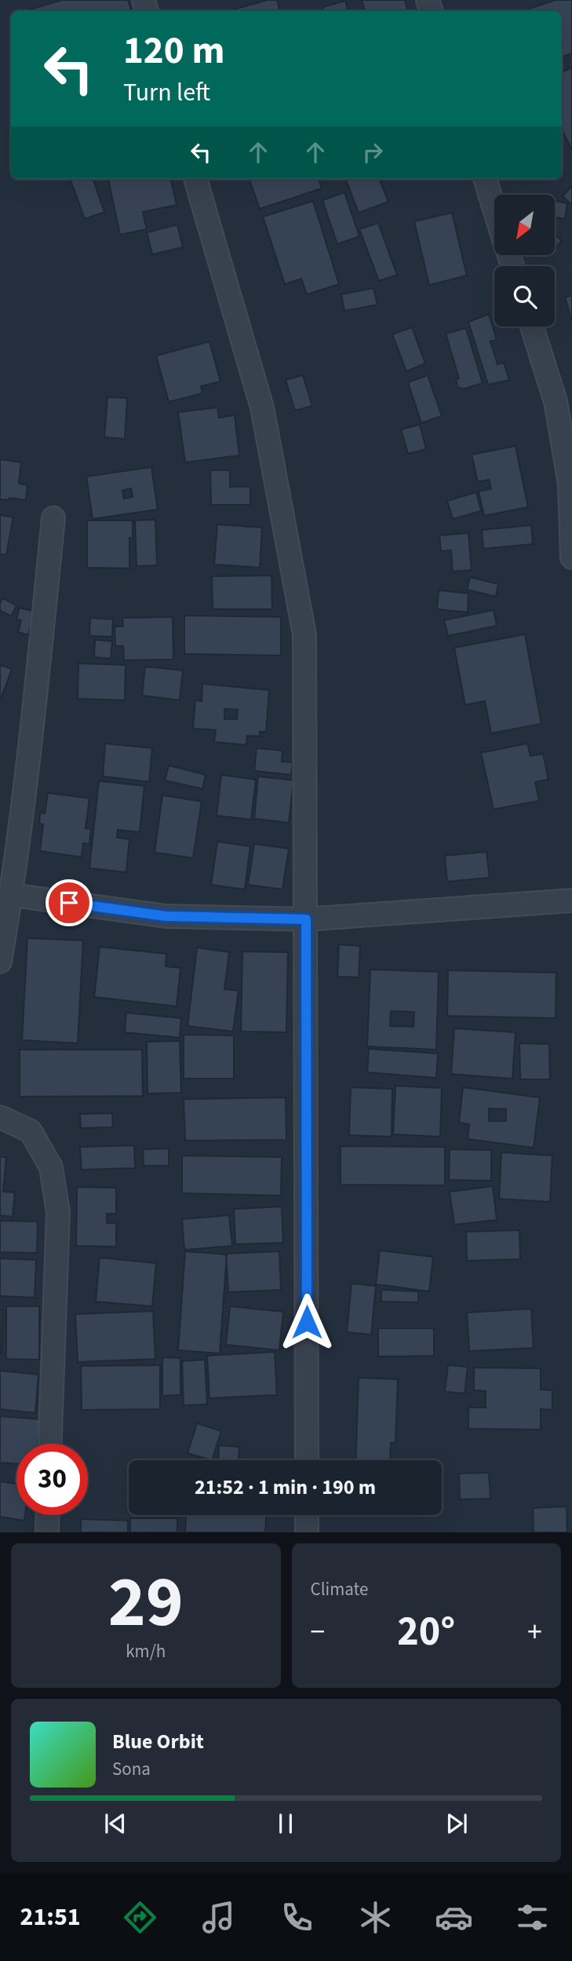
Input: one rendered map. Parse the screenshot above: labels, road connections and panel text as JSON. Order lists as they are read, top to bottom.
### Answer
{
  "north": "bottom left",
  "page": {
    "turn": ["120 m", "Turn left"],
    "limit": "30",
    "trip": "21:52 · 1 min · 190 m",
    "tile": [
      ["29", "km/h"],
      "Climate"
    ],
    "heat": ["−", "20°", "+"],
    "song": ["Blue Orbit", "Sona"],
    "tabs": "21:51"
  }
}
